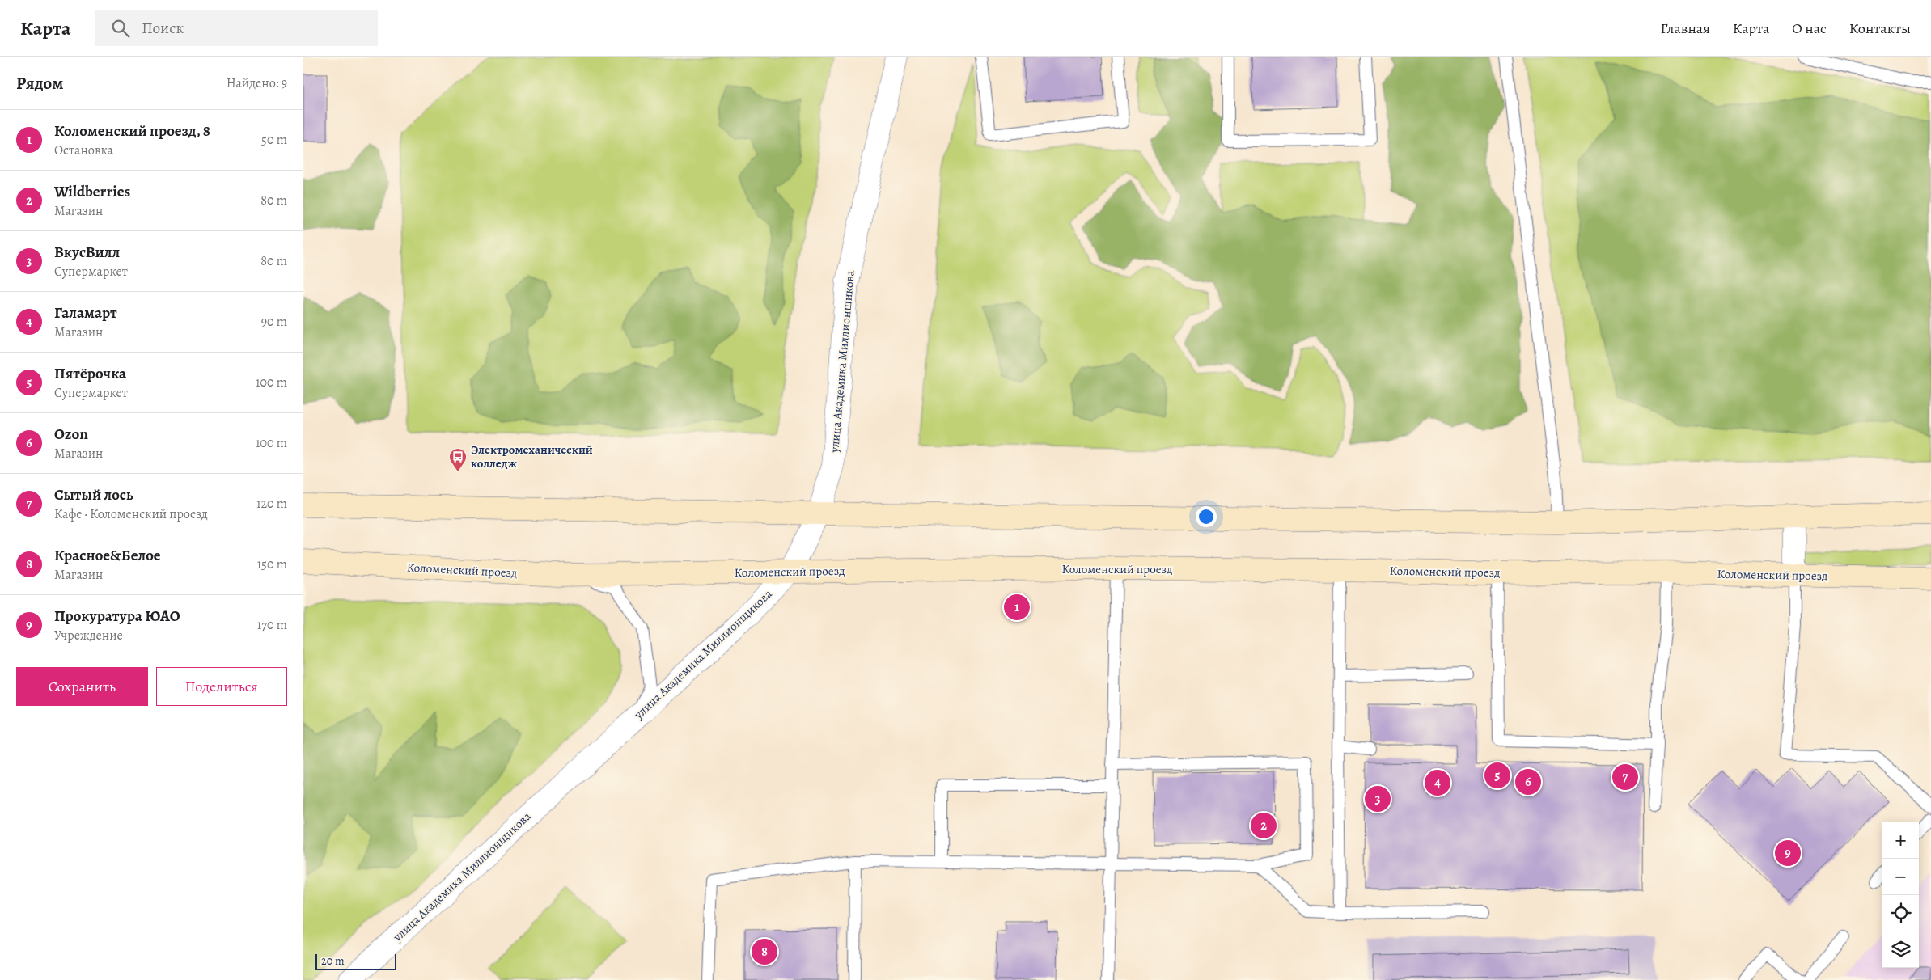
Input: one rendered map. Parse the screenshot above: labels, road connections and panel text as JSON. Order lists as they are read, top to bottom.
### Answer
{
  "streets": {
    "main road": ["Коломенский проезд"],
    "street": ["улица Академика Миллионщикова"]
  },
  "crossings": [
    ["улица Академика Миллионщикова", "Коломенский проезд"]
  ],
  "places": {
    "bus stop": ["Электромеханический колледж"]
  },
  "scale_bar": "20 m",
  "page": {
    "header": "Карта",
    "search": "Поиск",
    "nav": [
      "Главная",
      "Карта",
      "О нас",
      "Контакты"
    ],
    "heading": ["Рядом", "Найдено: 9"],
    "list": [
      {
        "mark": "1",
        "name": "Коломенский проезд, 8",
        "note": "Остановка",
        "value": "50 m"
      },
      {
        "mark": "2",
        "name": "Wildberries",
        "note": "Магазин",
        "value": "80 m"
      },
      {
        "mark": "3",
        "name": "ВкусВилл",
        "note": "Супермаркет",
        "value": "80 m"
      },
      {
        "mark": "4",
        "name": "Галамарт",
        "note": "Магазин",
        "value": "90 m"
      },
      {
        "mark": "5",
        "name": "Пятёрочка",
        "note": "Супермаркет",
        "value": "100 m"
      },
      {
        "mark": "6",
        "name": "Ozon",
        "note": "Магазин",
        "value": "100 m"
      },
      {
        "mark": "7",
        "name": "Сытый лось",
        "note": "Кафе · Коломенский проезд",
        "value": "120 m"
      },
      {
        "mark": "8",
        "name": "Красное&Белое",
        "note": "Магазин",
        "value": "150 m"
      },
      {
        "mark": "9",
        "name": "Прокуратура ЮАО",
        "note": "Учреждение",
        "value": "170 m"
      }
    ],
    "pins": [
      "1",
      "5",
      "7",
      "6",
      "4",
      "3",
      "2",
      "9",
      "8"
    ],
    "buttons": ["Сохранить", "Поделиться"],
    "map_buttons": ["+", "−"],
    "scale": "20 m"
  }
}
